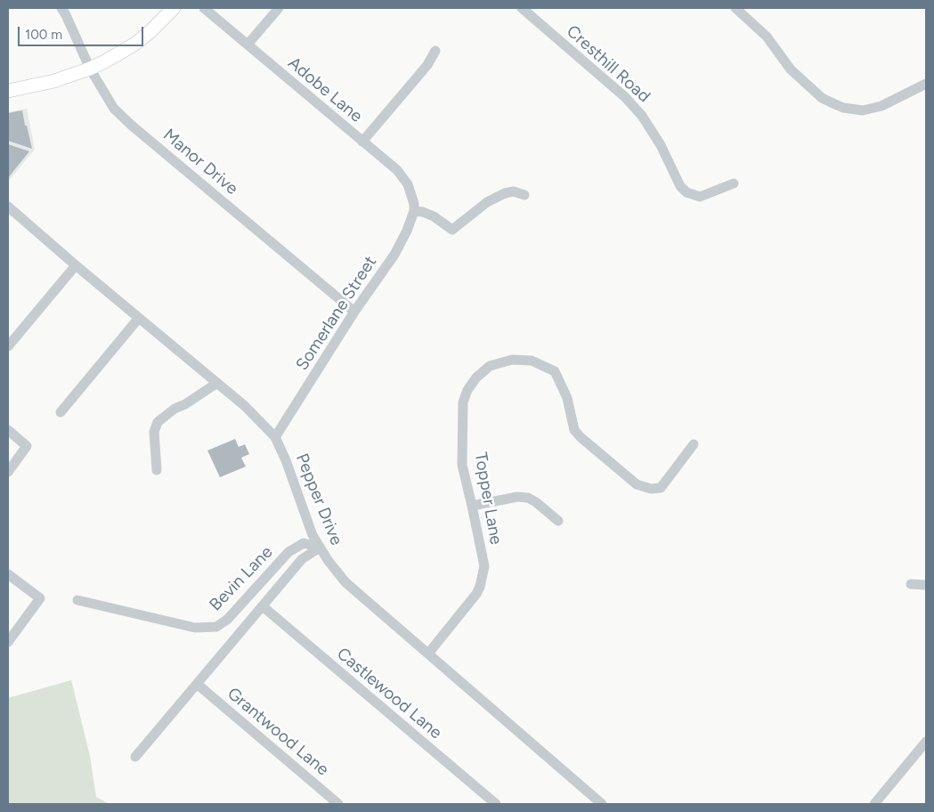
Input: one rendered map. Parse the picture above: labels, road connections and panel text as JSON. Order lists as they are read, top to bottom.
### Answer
{
  "streets": {
    "street": [
      "Cresthill Road",
      "Adobe Lane",
      "Manor Drive",
      "Somerlane Street",
      "Topper Lane",
      "Pepper Drive",
      "Bevin Lane",
      "Castlewood Lane",
      "Grantwood Lane"
    ]
  },
  "crossings": [
    ["Adobe Lane", "Somerlane Street"],
    ["Manor Drive", "Somerlane Street"],
    ["Somerlane Street", "Pepper Drive"],
    ["Topper Lane", "Pepper Drive"],
    ["Pepper Drive", "Bevin Lane"]
  ],
  "scale_bar": "100 m"
}
